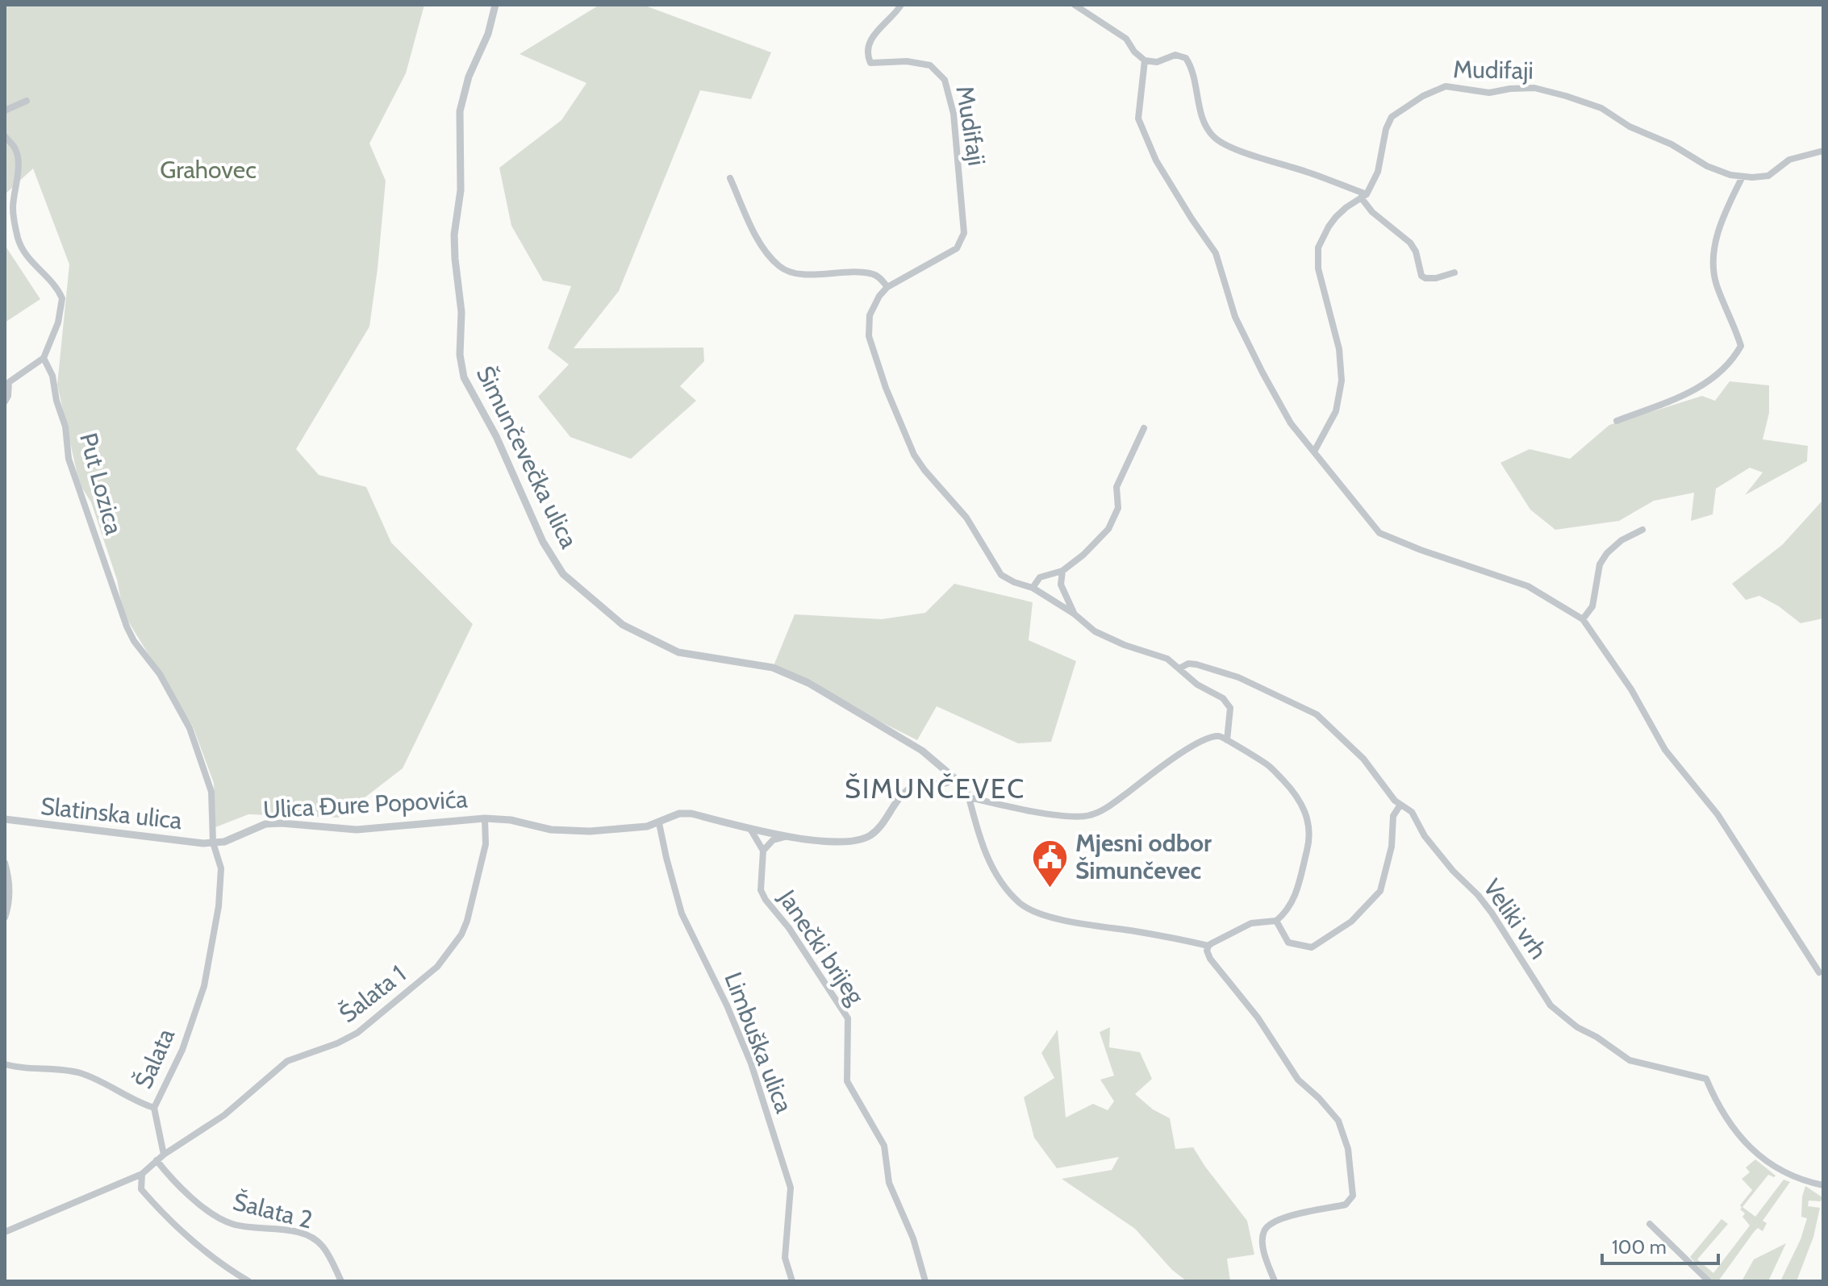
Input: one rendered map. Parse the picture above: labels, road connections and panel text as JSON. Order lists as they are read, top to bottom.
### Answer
{
  "streets": {
    "street": [
      "Mudifaji",
      "Šimunčevečka ulica",
      "Put Lozica",
      "Ulica Đure Popovića",
      "Slatinska ulica",
      "Veliki vrh",
      "Janečki brijeg",
      "Šalata 1",
      "Limbuška ulica",
      "Šalata",
      "Šalata 2"
    ]
  },
  "crossings": [
    ["Šimunčevečka ulica", "Ulica Đure Popovića"],
    ["Put Lozica", "Ulica Đure Popovića"],
    ["Put Lozica", "Slatinska ulica"],
    ["Put Lozica", "Šalata"],
    ["Ulica Đure Popovića", "Slatinska ulica"],
    ["Ulica Đure Popovića", "Šalata 1"],
    ["Ulica Đure Popovića", "Limbuška ulica"],
    ["Ulica Đure Popovića", "Šalata"],
    ["Slatinska ulica", "Šalata"],
    ["Šalata 1", "Šalata"]
  ],
  "districts": ["ŠIMUNČEVEC"],
  "parks": ["Grahovec"],
  "places": {
    "public building": ["Mjesni odbor Šimunčevec"]
  },
  "scale_bar": "100 m"
}
